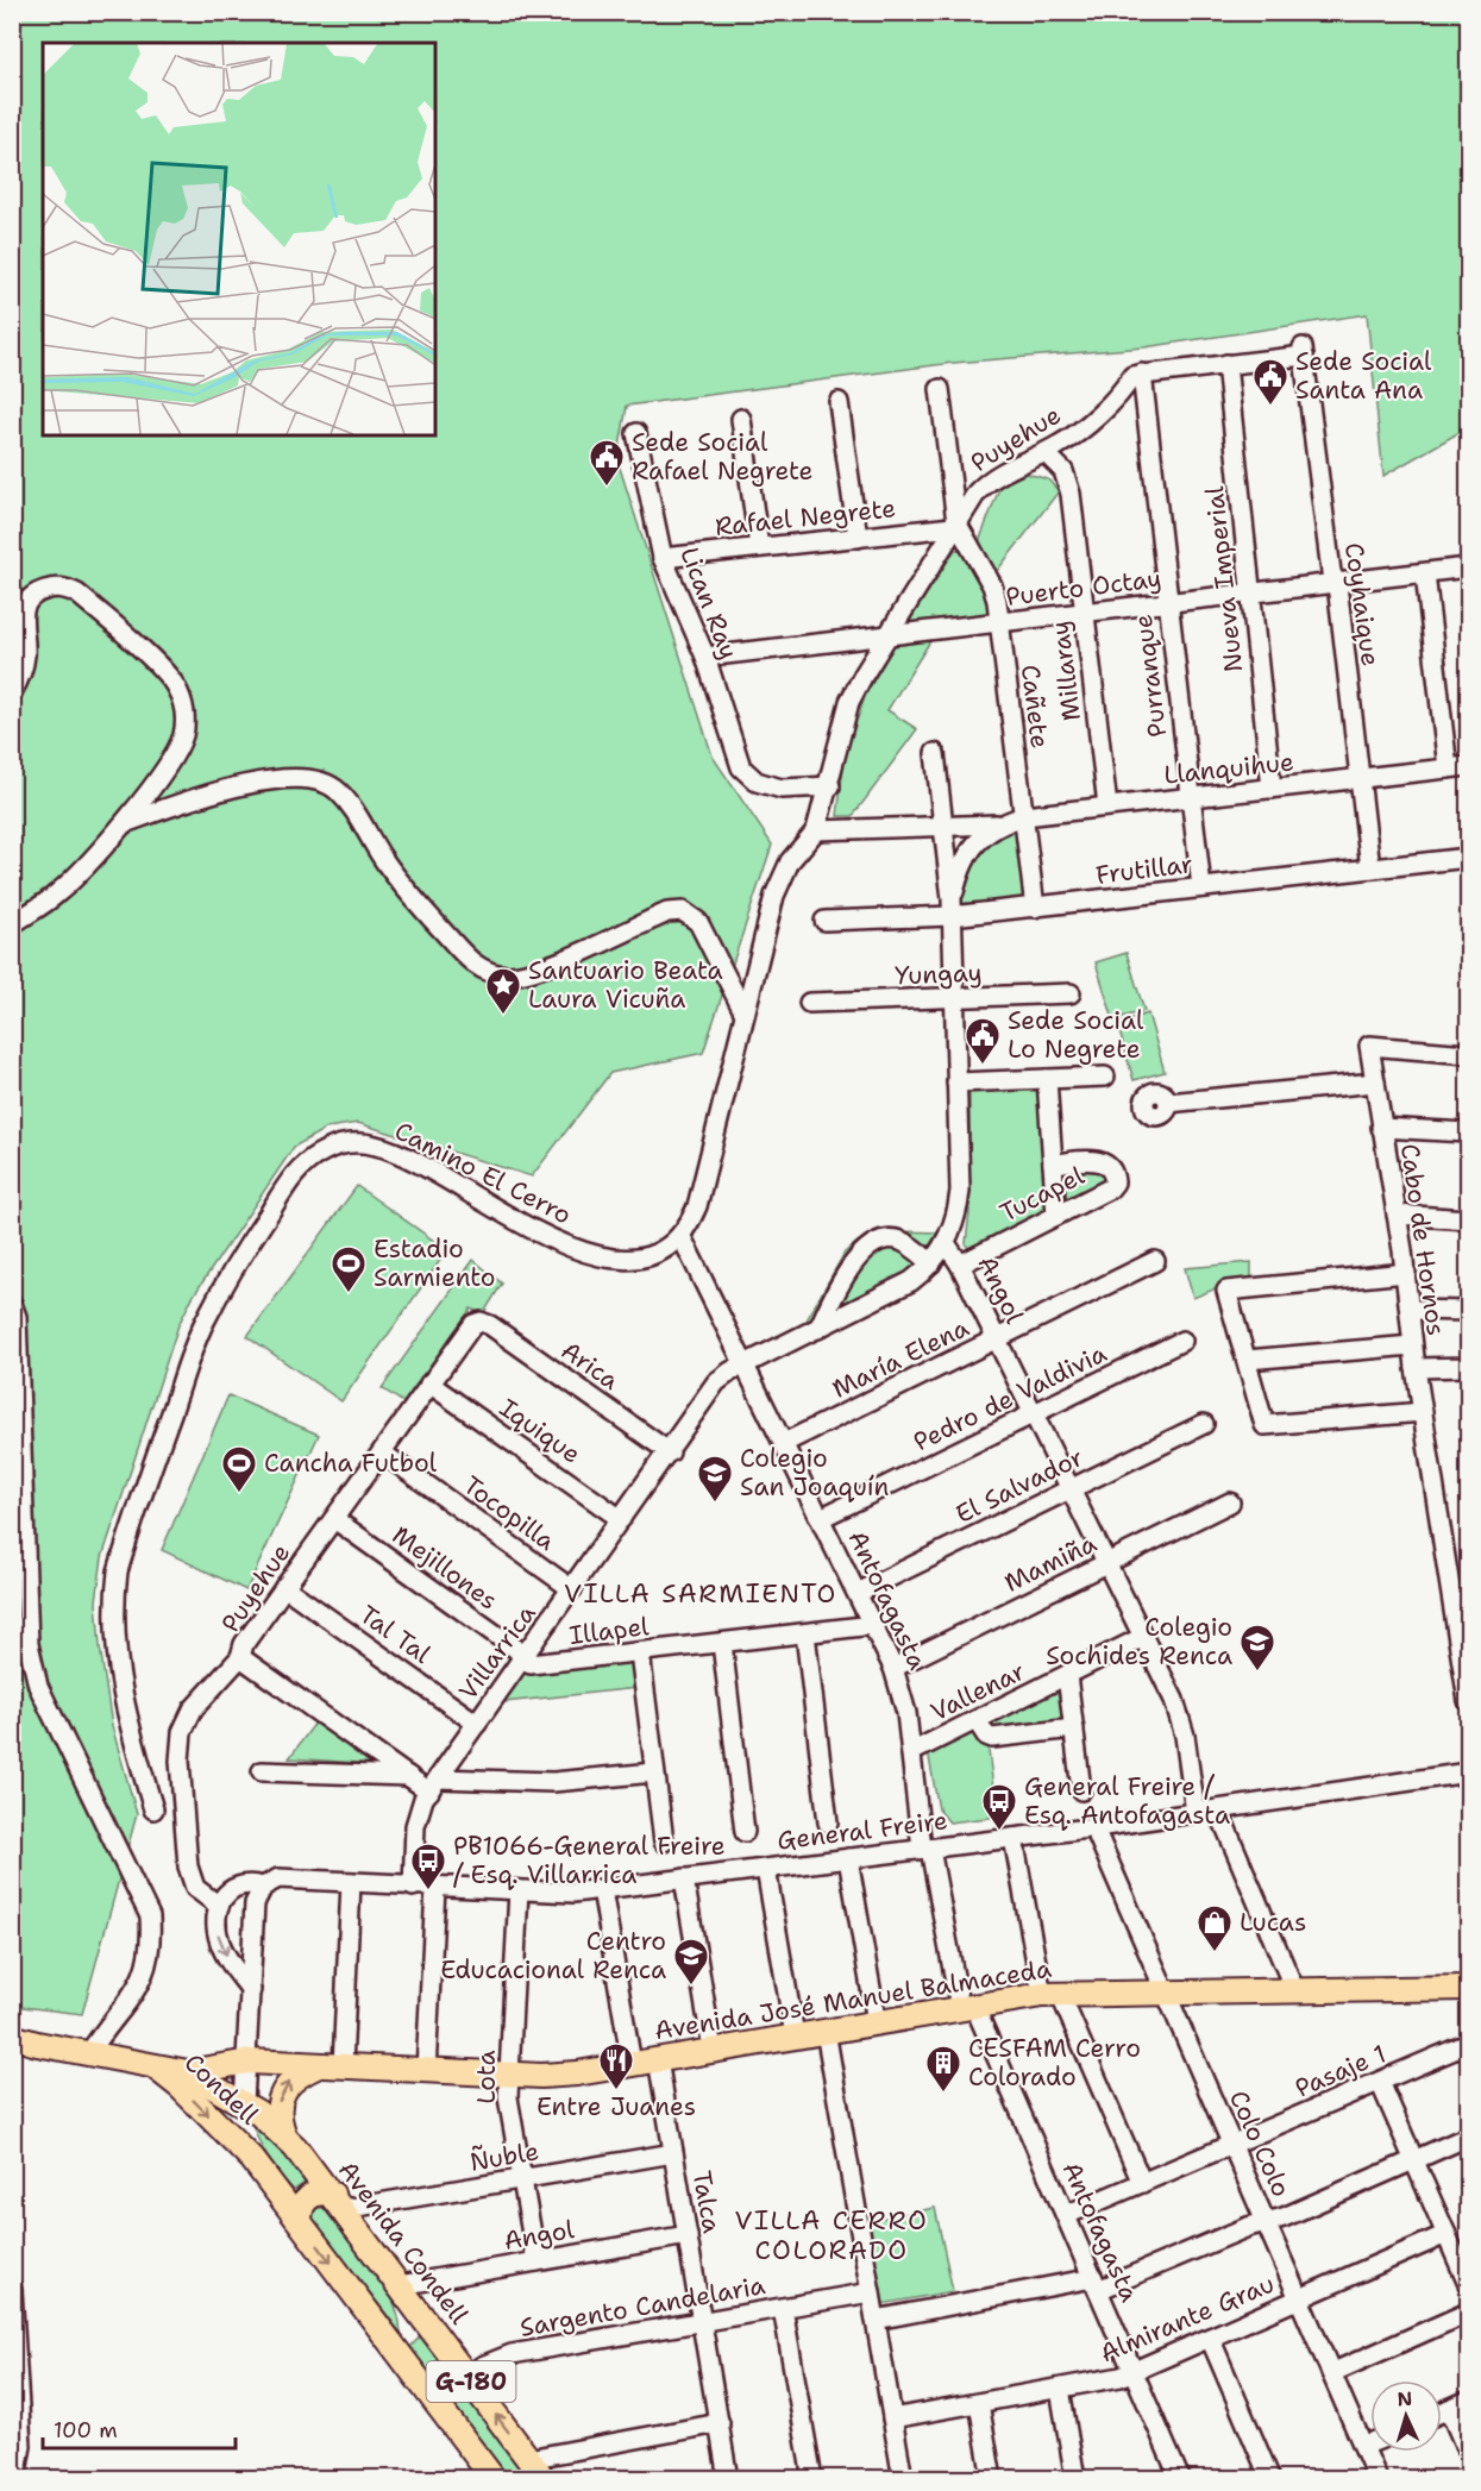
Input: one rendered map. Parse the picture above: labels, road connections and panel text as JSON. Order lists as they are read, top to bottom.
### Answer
{
  "streets": {
    "main road": [
      "Avenida José Manuel Balmaceda",
      "Condell",
      "Avenida Condell",
      "G-180"
    ],
    "street": [
      "Puyehue",
      "Rafael Negrete",
      "Nueva Imperial",
      "Puerto Octay",
      "Lican Ray",
      "Coyhaique",
      "Millaray",
      "Purranque",
      "Cañete",
      "Llanquihue",
      "Frutillar",
      "Yungay",
      "Camino El Cerro",
      "Tucapel",
      "Cabo de Hornos",
      "Angol",
      "María Elena",
      "Arica",
      "Pedro de Valdivia",
      "Iquique",
      "El Salvador",
      "Tocopilla",
      "Mamiña",
      "Mejillones",
      "Antofagasta",
      "Illapel",
      "Tal Tal",
      "Villarrica",
      "Vallenar",
      "General Freire",
      "Pasaje 1",
      "Lota",
      "Colo Colo",
      "Ñuble",
      "Talca",
      "Sargento Candelaria",
      "Almirante Grau"
    ]
  },
  "crossings": [
    ["Puyehue", "Rafael Negrete"],
    ["Puyehue", "Puerto Octay"],
    ["Puyehue", "Lican Ray"],
    ["Puyehue", "Millaray"],
    ["Puyehue", "Purranque"],
    ["Puyehue", "Cañete"],
    ["Puyehue", "Camino El Cerro"],
    ["Puyehue", "Arica"],
    ["Puyehue", "Iquique"],
    ["Puyehue", "Tocopilla"],
    ["Puyehue", "Mejillones"],
    ["Puyehue", "Tal Tal"],
    ["Puyehue", "General Freire"],
    ["Rafael Negrete", "Lican Ray"],
    ["Rafael Negrete", "Cañete"],
    ["Nueva Imperial", "Puerto Octay"],
    ["Nueva Imperial", "Coyhaique"],
    ["Nueva Imperial", "Llanquihue"],
    ["Puerto Octay", "Lican Ray"],
    ["Puerto Octay", "Coyhaique"],
    ["Puerto Octay", "Millaray"],
    ["Puerto Octay", "Purranque"],
    ["Puerto Octay", "Cañete"],
    ["Lican Ray", "Camino El Cerro"],
    ["Coyhaique", "Llanquihue"],
    ["Coyhaique", "Frutillar"],
    ["Millaray", "Llanquihue"],
    ["Purranque", "Llanquihue"],
    ["Purranque", "Frutillar"],
    ["Cañete", "Llanquihue"],
    ["Cañete", "Frutillar"],
    ["Llanquihue", "Frutillar"],
    ["Llanquihue", "Camino El Cerro"],
    ["Llanquihue", "Angol"],
    ["Frutillar", "Angol"],
    ["Yungay", "Angol"],
    ["Camino El Cerro", "Antofagasta"],
    ["Tucapel", "Angol"],
    ["Angol", "María Elena"],
    ["Angol", "Pedro de Valdivia"],
    ["Angol", "El Salvador"],
    ["Angol", "Mamiña"],
    ["Angol", "Vallenar"],
    ["Angol", "General Freire"],
    ["Angol", "Lota"],
    ["Angol", "Talca"],
    ["Angol", "Avenida Condell"],
    ["María Elena", "Antofagasta"],
    ["Arica", "Villarrica"],
    ["Pedro de Valdivia", "Antofagasta"],
    ["Iquique", "Villarrica"],
    ["El Salvador", "Antofagasta"],
    ["Tocopilla", "Villarrica"],
    ["Mamiña", "Antofagasta"],
    ["Mejillones", "Illapel"],
    ["Mejillones", "Villarrica"],
    ["Antofagasta", "Illapel"],
    ["Antofagasta", "Villarrica"],
    ["Antofagasta", "Vallenar"],
    ["Antofagasta", "General Freire"],
    ["Antofagasta", "Avenida José Manuel Balmaceda"],
    ["Antofagasta", "Pasaje 1"],
    ["Antofagasta", "Almirante Grau"],
    ["Illapel", "Villarrica"],
    ["Tal Tal", "Villarrica"],
    ["Villarrica", "General Freire"],
    ["General Freire", "Lota"],
    ["General Freire", "Colo Colo"],
    ["Avenida José Manuel Balmaceda", "Lota"],
    ["Avenida José Manuel Balmaceda", "Colo Colo"],
    ["Avenida José Manuel Balmaceda", "Talca"],
    ["Avenida José Manuel Balmaceda", "Avenida Condell"],
    ["Avenida José Manuel Balmaceda", "G-180"],
    ["Pasaje 1", "Colo Colo"],
    ["Lota", "Ñuble"],
    ["Condell", "G-180"],
    ["Colo Colo", "Almirante Grau"],
    ["Ñuble", "Talca"],
    ["Ñuble", "Avenida Condell"],
    ["Talca", "Sargento Candelaria"],
    ["Avenida Condell", "Sargento Candelaria"],
    ["Avenida Condell", "G-180"],
    ["Sargento Candelaria", "G-180"]
  ],
  "one_way": ["Condell"],
  "districts": ["VILLA SARMIENTO", "VILLA CERRO COLORADO"],
  "places": {
    "public building": ["Sede Social Santa Ana", "Sede Social Rafael Negrete", "Sede Social Lo Negrete"],
    "place": ["Santuario Beata Laura Vicuña"],
    "sports": ["Estadio Sarmiento", "Cancha Futbol"],
    "school or university": ["Colegio San Joaquín", "Colegio Sochides Renca", "Centro Educacional Renca"],
    "bus stop": ["General Freire / Esq. Antofagasta", "PB1066-General Freire / Esq. Villarrica"],
    "shop": ["Lucas"],
    "restaurant": ["Entre Juanes"],
    "building": ["CESFAM Cerro Colorado"]
  },
  "scale_bar": "100 m",
  "north": "top"
}
